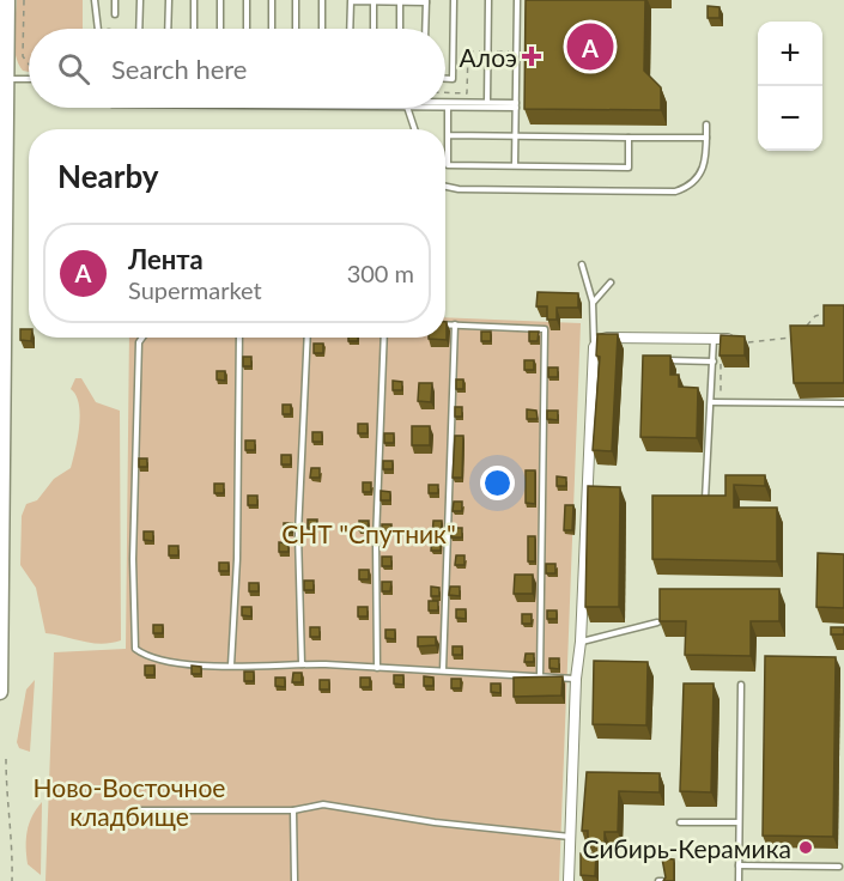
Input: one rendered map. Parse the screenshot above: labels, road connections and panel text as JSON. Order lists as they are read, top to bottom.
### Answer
{
  "parks": ["СНТ \"Спутник\"", "Ново-Восточное кладбище"],
  "places": {
    "health": ["Алоэ"],
    "other": ["Сибирь-Керамика"]
  },
  "page": {
    "pins": "A",
    "map_buttons": ["+", "−"],
    "search": "Search here",
    "heading": "Nearby",
    "list": [
      {
        "mark": "A",
        "name": "Лента",
        "note": "Supermarket",
        "value": "300 m"
      }
    ]
  }
}
